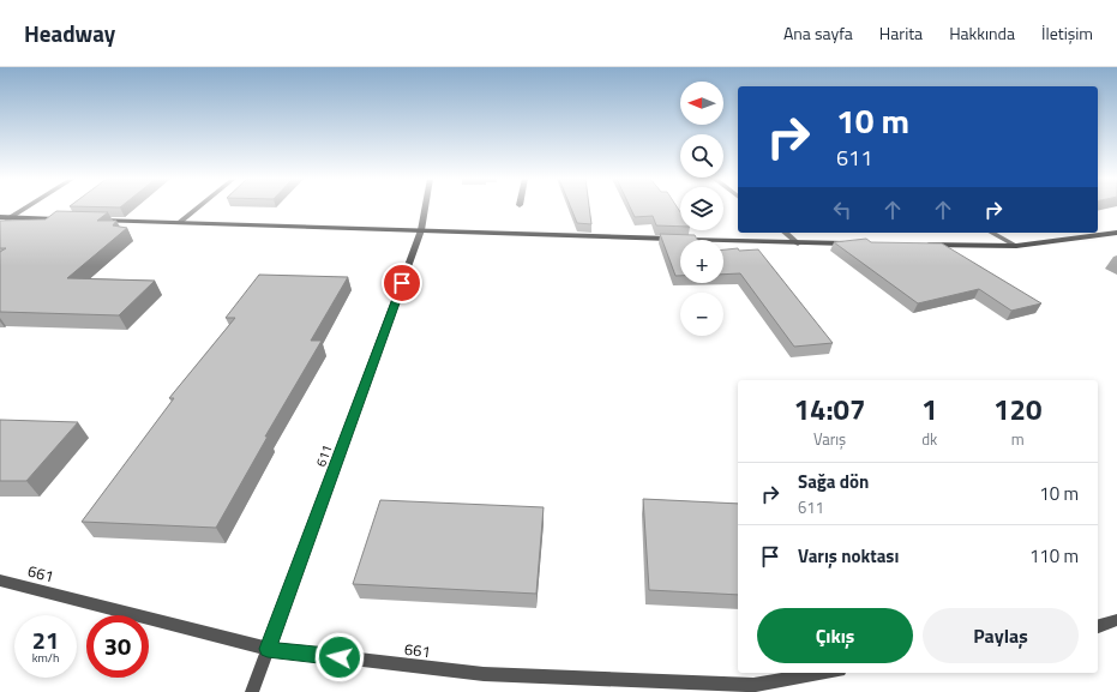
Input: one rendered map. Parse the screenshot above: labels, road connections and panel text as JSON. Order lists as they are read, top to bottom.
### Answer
{
  "streets": {
    "street": ["611", "661"]
  },
  "crossings": [
    ["611", "661"]
  ],
  "north": "left",
  "page": {
    "header": "Headway",
    "nav": [
      "Ana sayfa",
      "Harita",
      "Hakkında",
      "İletişim"
    ],
    "map_buttons": ["+", "−"],
    "turn": ["10 m", "611"],
    "eta": [
      "14:07",
      "Varış",
      "1",
      "dk",
      "120",
      "m"
    ],
    "list": [
      {
        "name": "Sağa dön",
        "note": "611",
        "value": "10 m"
      },
      {
        "name": "Varış noktası",
        "value": "110 m"
      }
    ],
    "buttons": ["Çıkış", "Paylaş"],
    "speed": "21 km/h",
    "limit": "30"
  }
}
